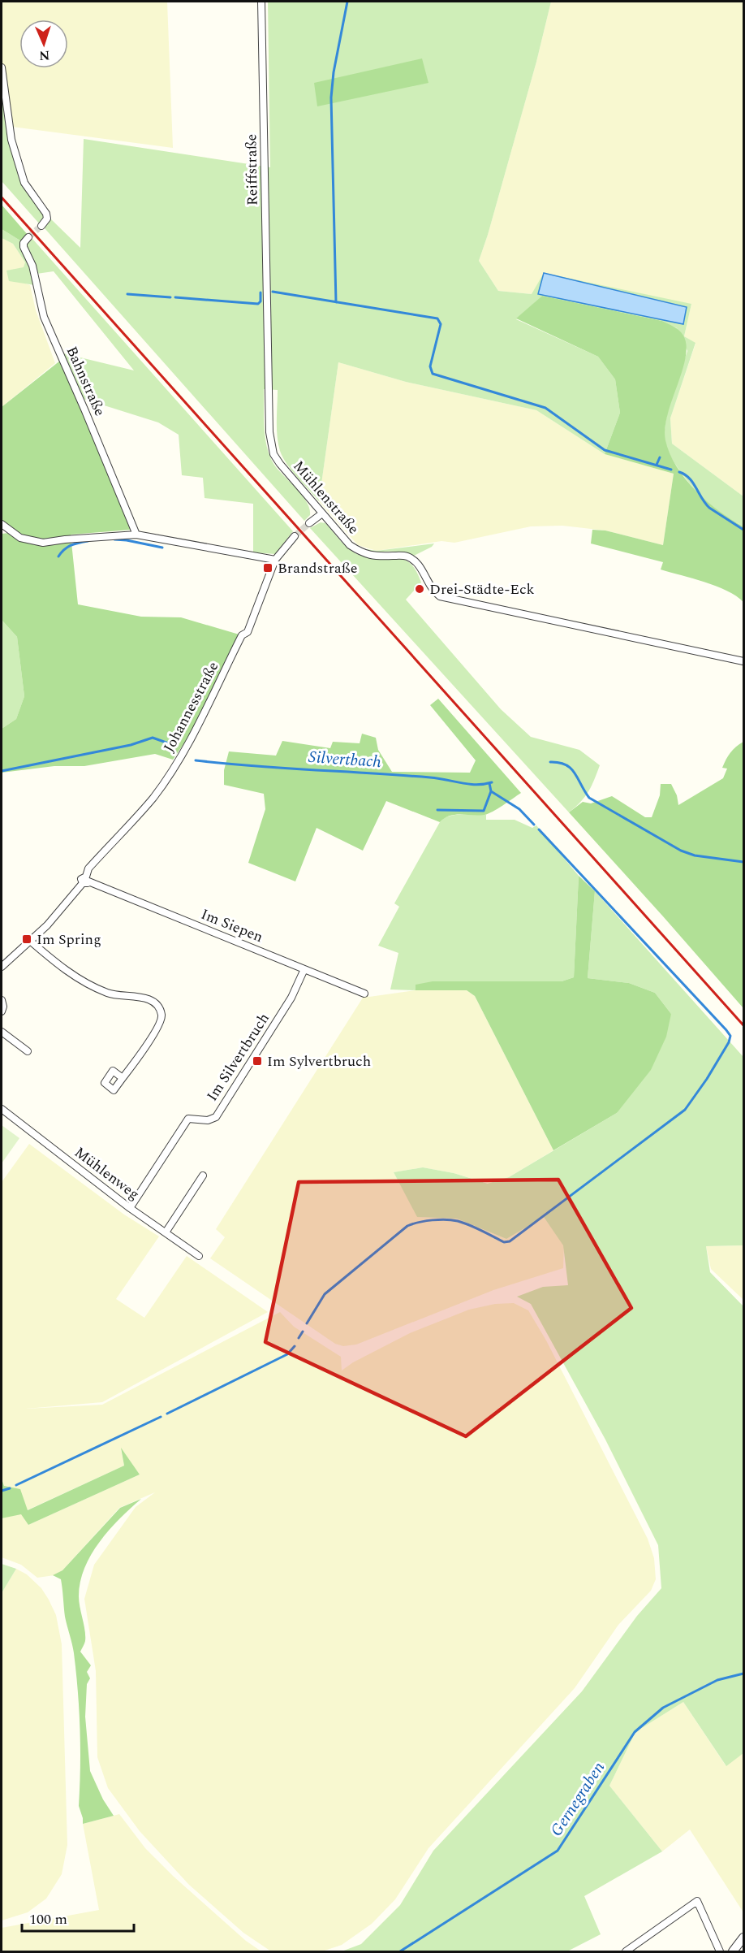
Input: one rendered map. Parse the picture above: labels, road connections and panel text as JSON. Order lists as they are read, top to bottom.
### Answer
{
  "streets": {
    "street": [
      "Reiffstraße",
      "Bahnstraße",
      "Mühlenstraße",
      "Johannesstraße",
      "Im Siepen",
      "Im Silvertbruch",
      "Mühlenweg"
    ]
  },
  "crossings": [
    ["Reiffstraße", "Mühlenstraße"],
    ["Johannesstraße", "Im Siepen"],
    ["Im Siepen", "Im Silvertbruch"],
    ["Im Silvertbruch", "Mühlenweg"]
  ],
  "water": ["Silvertbach", "Gernegraben"],
  "places": {
    "transit": ["Brandstraße", "Im Spring", "Im Sylvertbruch"],
    "other": ["Drei-Städte-Eck"]
  },
  "scale_bar": "100 m",
  "north": "bottom"
}
